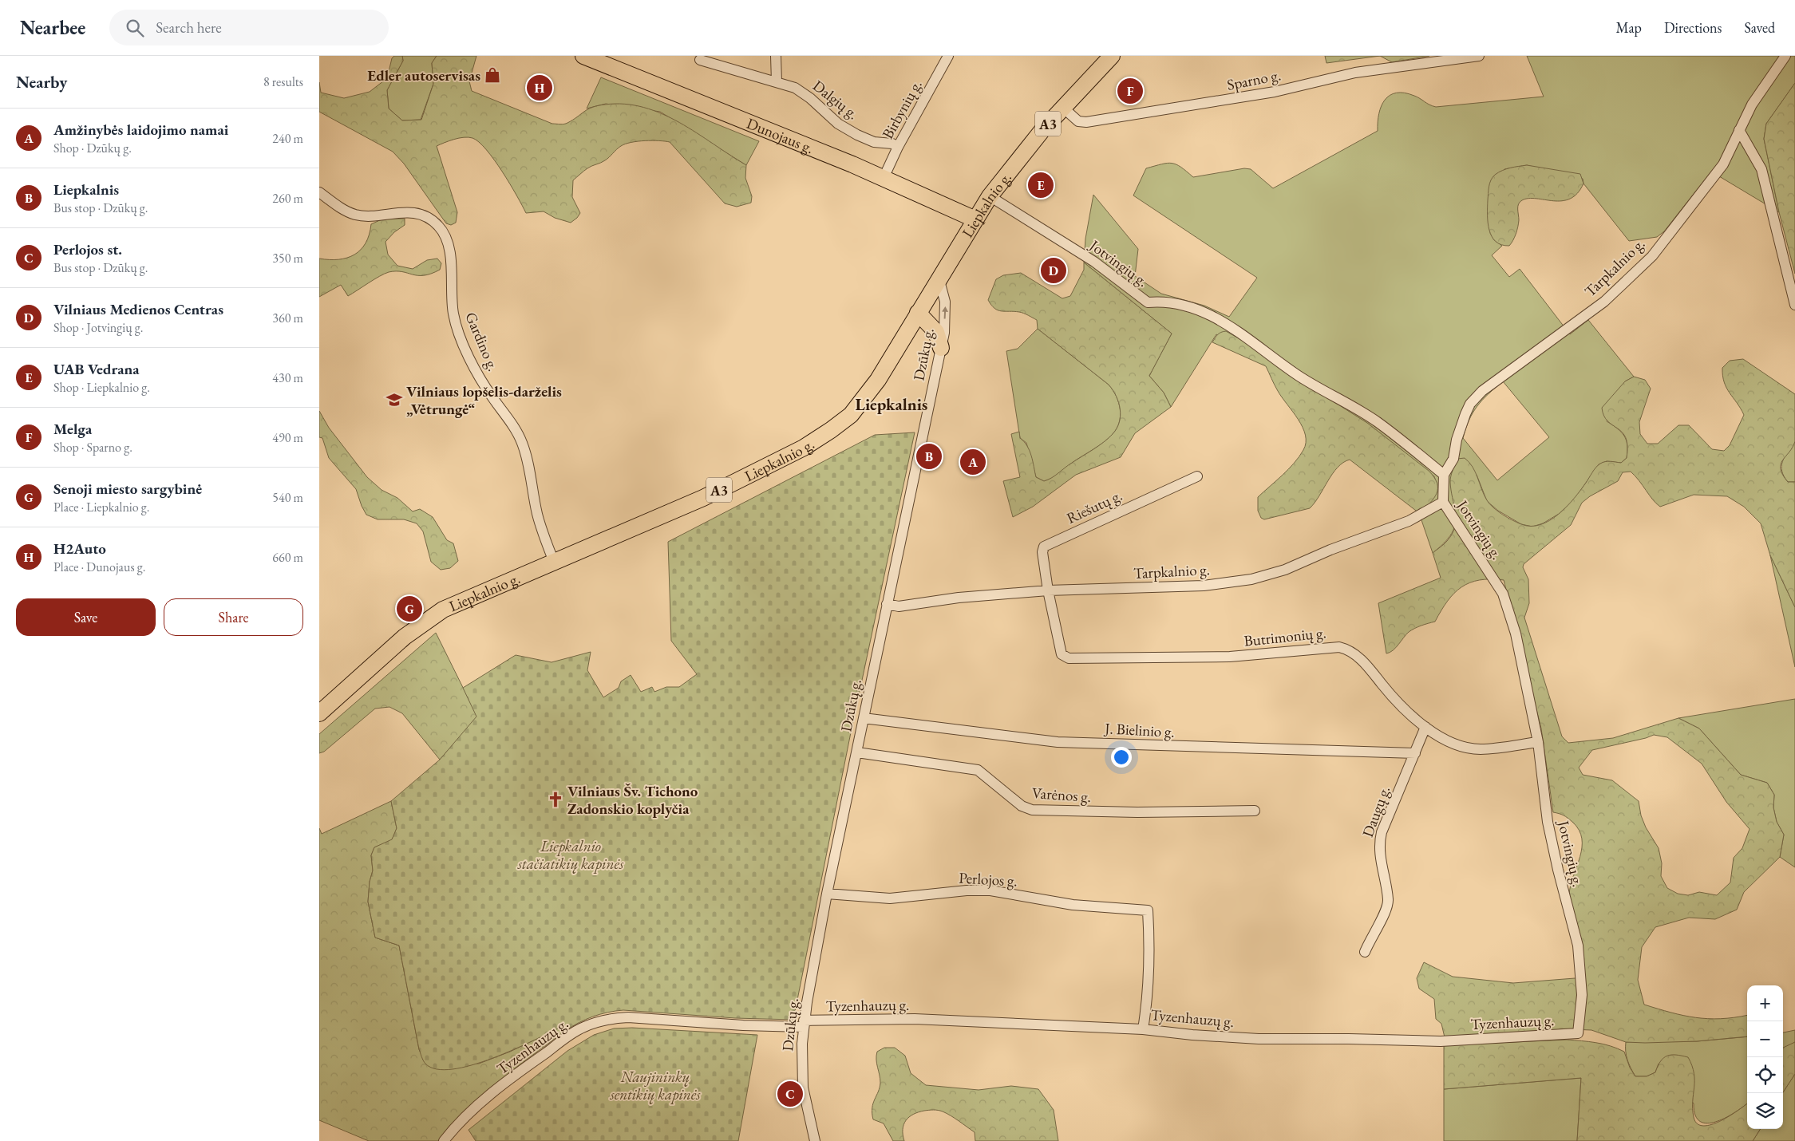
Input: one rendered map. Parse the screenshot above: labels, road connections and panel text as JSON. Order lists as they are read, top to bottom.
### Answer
{
  "streets": {
    "main road": ["A3", "Dunojaus g.", "Liepkalnio g."],
    "street": [
      "Sparno g.",
      "Dalgių g.",
      "Birbynių g.",
      "Jotvingių g.",
      "Tarpkalnio g.",
      "Gardino g.",
      "Dzūkų g.",
      "Riešutų g.",
      "Butrimonių g.",
      "J. Bielinio g.",
      "Varėnos g.",
      "Daugų g.",
      "Perlojos g.",
      "Tyzenhauzų g."
    ]
  },
  "crossings": [
    ["Sparno g.", "Liepkalnio g."],
    ["Dalgių g.", "Birbynių g."],
    ["Birbynių g.", "Dunojaus g."],
    ["Dunojaus g.", "Liepkalnio g."],
    ["Liepkalnio g.", "Jotvingių g."],
    ["Liepkalnio g.", "Gardino g."],
    ["Liepkalnio g.", "Dzūkų g."],
    ["Jotvingių g.", "Tarpkalnio g."],
    ["Jotvingių g.", "Butrimonių g."],
    ["Jotvingių g.", "Tyzenhauzų g."],
    ["Tarpkalnio g.", "Dzūkų g."],
    ["Tarpkalnio g.", "Riešutų g."],
    ["Tarpkalnio g.", "Butrimonių g."],
    ["Dzūkų g.", "J. Bielinio g."],
    ["Dzūkų g.", "Varėnos g."],
    ["Dzūkų g.", "Perlojos g."],
    ["Dzūkų g.", "Tyzenhauzų g."],
    ["Riešutų g.", "Butrimonių g."],
    ["Butrimonių g.", "Daugų g."],
    ["J. Bielinio g.", "Daugų g."],
    ["Perlojos g.", "Tyzenhauzų g."]
  ],
  "districts": ["Liepkalnis"],
  "parks": ["Liepkalnio stačiatikių kapinės", "Naujininkų sentikių kapinės"],
  "places": {
    "shop": ["Edler autoservisas"],
    "school or university": ["Vilniaus lopšelis-darželis „Vėtrungė“"],
    "church": ["Vilniaus Šv. Tichono Zadonskio koplyčia"]
  },
  "page": {
    "header": "Nearbee",
    "search": "Search here",
    "nav": ["Map", "Directions", "Saved"],
    "heading": ["Nearby", "8 results"],
    "pins": [
      "H",
      "F",
      "E",
      "D",
      "B",
      "A",
      "G",
      "C"
    ],
    "list": [
      {
        "mark": "A",
        "name": "Amžinybės laidojimo namai",
        "note": "Shop · Dzūkų g.",
        "value": "240 m"
      },
      {
        "mark": "B",
        "name": "Liepkalnis",
        "note": "Bus stop · Dzūkų g.",
        "value": "260 m"
      },
      {
        "mark": "C",
        "name": "Perlojos st.",
        "note": "Bus stop · Dzūkų g.",
        "value": "350 m"
      },
      {
        "mark": "D",
        "name": "Vilniaus Medienos Centras",
        "note": "Shop · Jotvingių g.",
        "value": "360 m"
      },
      {
        "mark": "E",
        "name": "UAB Vedrana",
        "note": "Shop · Liepkalnio g.",
        "value": "430 m"
      },
      {
        "mark": "F",
        "name": "Melga",
        "note": "Shop · Sparno g.",
        "value": "490 m"
      },
      {
        "mark": "G",
        "name": "Senoji miesto sargybinė",
        "note": "Place · Liepkalnio g.",
        "value": "540 m"
      },
      {
        "mark": "H",
        "name": "H2Auto",
        "note": "Place · Dunojaus g.",
        "value": "660 m"
      }
    ],
    "buttons": ["Save", "Share"],
    "map_buttons": ["+", "−"]
  }
}
